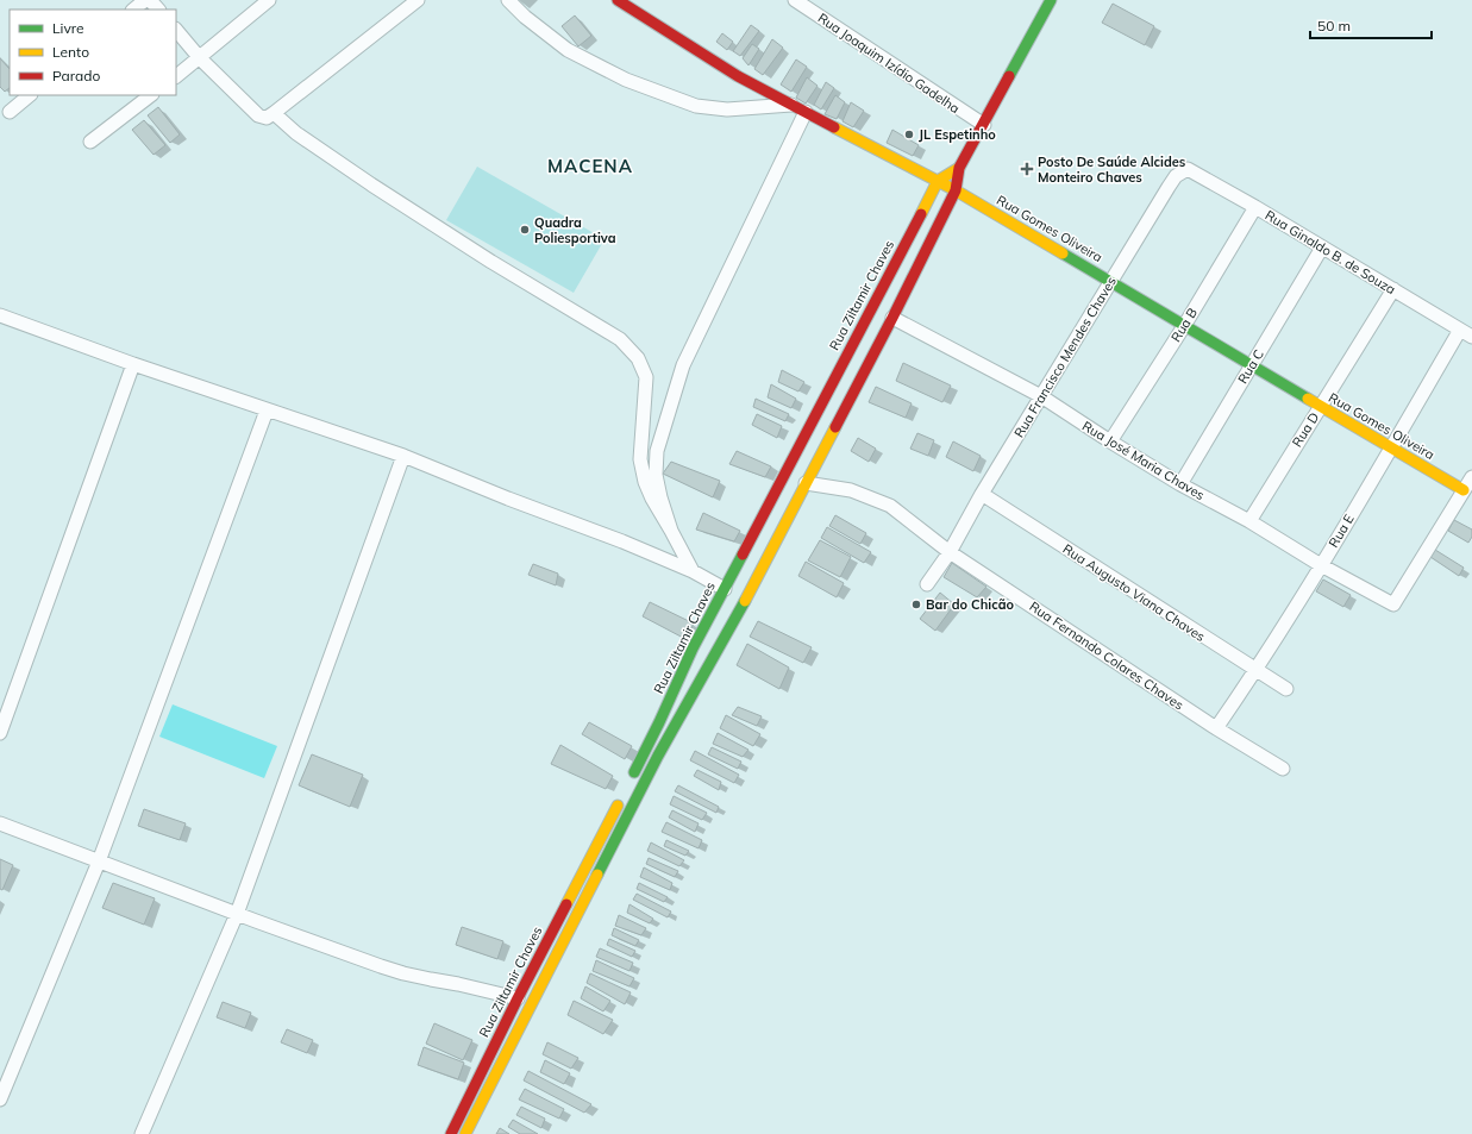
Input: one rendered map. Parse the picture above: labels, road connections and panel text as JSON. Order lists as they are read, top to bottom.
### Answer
{
  "streets": {
    "street": [
      "Rua Joaquim Izídio Gadelha",
      "Rua Gomes Oliveira",
      "Rua Ginaldo B. de Souza",
      "Rua Ziltamir Chaves",
      "Rua B",
      "Rua Francisco Mendes Chaves",
      "Rua C",
      "Rua D",
      "Rua José Maria Chaves",
      "Rua E",
      "Rua Augusto Viana Chaves",
      "Rua Fernando Colares Chaves"
    ]
  },
  "crossings": [
    ["Rua Gomes Oliveira", "Rua Ziltamir Chaves"],
    ["Rua Gomes Oliveira", "Rua B"],
    ["Rua Gomes Oliveira", "Rua Francisco Mendes Chaves"],
    ["Rua Gomes Oliveira", "Rua C"],
    ["Rua Gomes Oliveira", "Rua D"],
    ["Rua Gomes Oliveira", "Rua José Maria Chaves"],
    ["Rua Gomes Oliveira", "Rua E"],
    ["Rua Ginaldo B. de Souza", "Rua B"],
    ["Rua Ginaldo B. de Souza", "Rua Francisco Mendes Chaves"],
    ["Rua Ginaldo B. de Souza", "Rua C"],
    ["Rua Ginaldo B. de Souza", "Rua D"],
    ["Rua Ginaldo B. de Souza", "Rua E"],
    ["Rua B", "Rua José Maria Chaves"],
    ["Rua Francisco Mendes Chaves", "Rua José Maria Chaves"],
    ["Rua Francisco Mendes Chaves", "Rua Augusto Viana Chaves"],
    ["Rua Francisco Mendes Chaves", "Rua Fernando Colares Chaves"],
    ["Rua C", "Rua José Maria Chaves"],
    ["Rua D", "Rua José Maria Chaves"],
    ["Rua José Maria Chaves", "Rua E"],
    ["Rua E", "Rua Augusto Viana Chaves"],
    ["Rua E", "Rua Fernando Colares Chaves"]
  ],
  "districts": ["MACENA"],
  "places": {
    "other": ["JL Espetinho", "Quadra Poliesportiva", "Bar do Chicão"],
    "health": ["Posto De Saúde Alcides Monteiro Chaves"]
  },
  "legend": ["Livre", "Lento", "Parado"],
  "scale_bar": "50 m"
}
